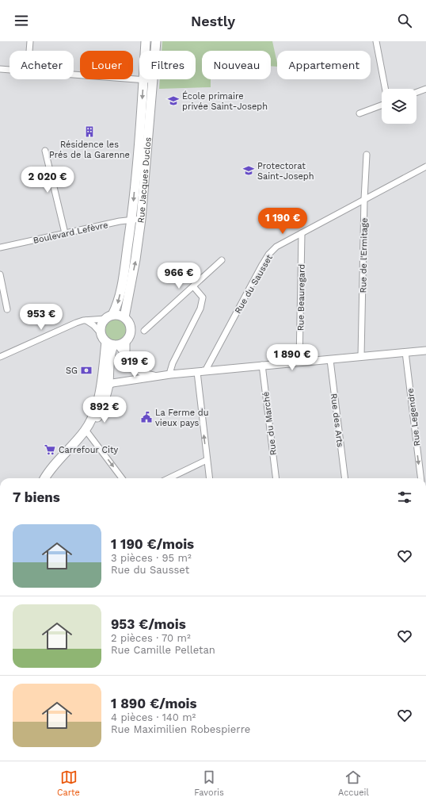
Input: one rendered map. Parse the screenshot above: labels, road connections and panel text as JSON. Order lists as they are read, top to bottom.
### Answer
{
  "streets": {
    "main road": ["Rue Jacques Duclos"],
    "street": [
      "Boulevard Lefèvre",
      "Rue de l'Ermitage",
      "Rue du Sausset",
      "Rue Beauregard",
      "Rue Legendre",
      "Rue des Arts",
      "Rue du Marché"
    ]
  },
  "crossings": [
    ["Rue Jacques Duclos", "Boulevard Lefèvre"],
    ["Rue de l'Ermitage", "Rue du Sausset"],
    ["Rue du Sausset", "Rue Beauregard"]
  ],
  "one_way": ["Rue Legendre"],
  "places": {
    "school or university": ["École primaire privée Saint-Joseph", "Protectorat Saint-Joseph"],
    "building": ["Résidence les Prés de la Garenne"],
    "bank": ["SG"],
    "public building": ["La Ferme du vieux pays"],
    "supermarket": ["Carrefour City"]
  },
  "page": {
    "header": "Nestly",
    "chip": [
      "Acheter",
      "Louer",
      "Filtres",
      "Nouveau",
      "Appartement"
    ],
    "price": [
      "2 020 €",
      "1 190 €",
      "966 €",
      "953 €",
      "1 890 €",
      "919 €",
      "892 €"
    ],
    "heading": "7 biens",
    "list": [
      {
        "name": "1 190 €/mois",
        "note": "3 pièces · 95 m² · Rue du Sausset"
      },
      {
        "name": "953 €/mois",
        "note": "2 pièces · 70 m² · Rue Camille Pelletan"
      },
      {
        "name": "1 890 €/mois",
        "note": "4 pièces · 140 m² · Rue Maximilien Robespierre"
      }
    ],
    "tabs": ["Carte", "Favoris", "Accueil"]
  }
}
